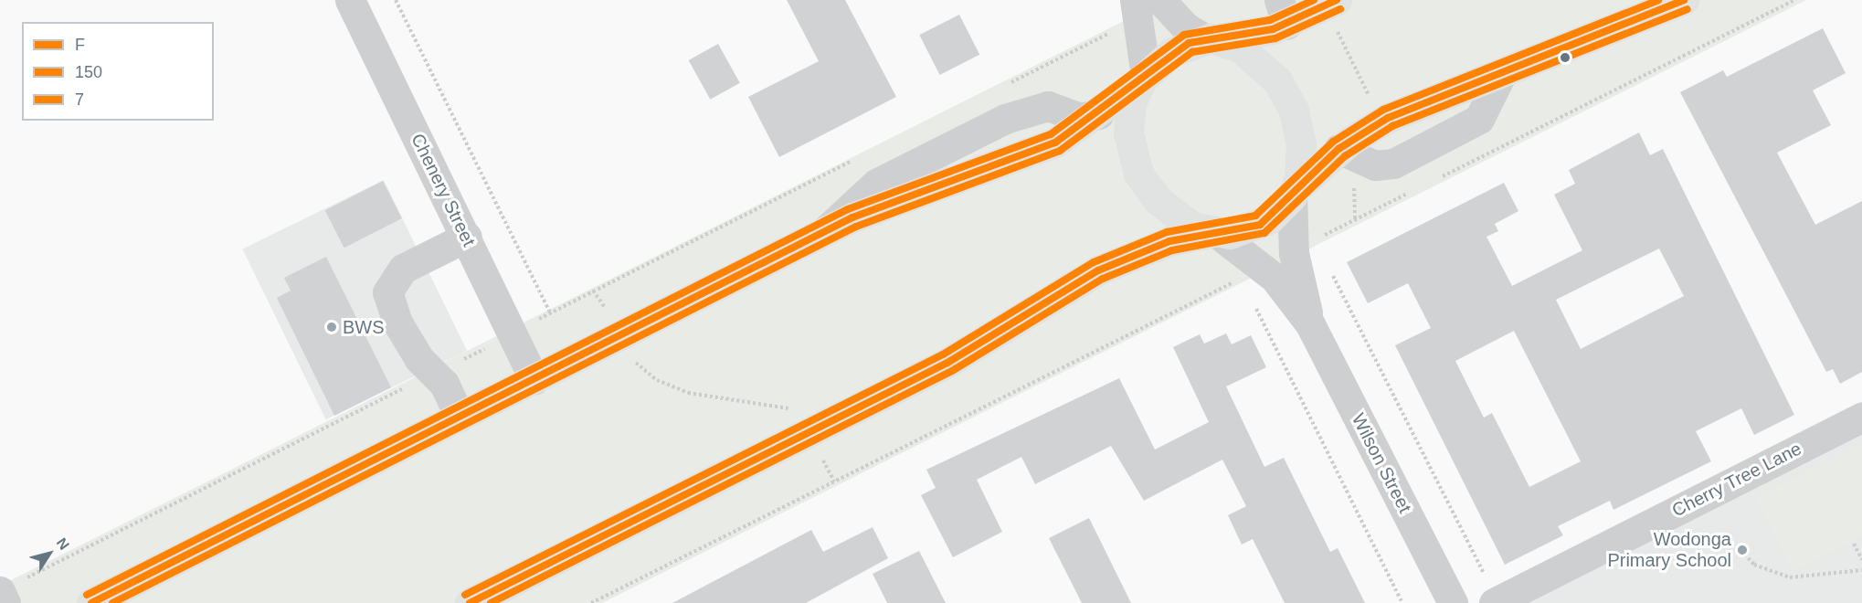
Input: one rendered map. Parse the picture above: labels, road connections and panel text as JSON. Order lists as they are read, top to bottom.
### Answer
{
  "streets": {
    "street": ["Chenery Street", "Wilson Street", "Cherry Tree Lane"]
  },
  "places": ["BWS", "Wodonga Primary School"],
  "lines": ["transit line F", "transit line 7", "transit line 150"],
  "legend": ["F", "150", "7"],
  "north": "top right"
}
